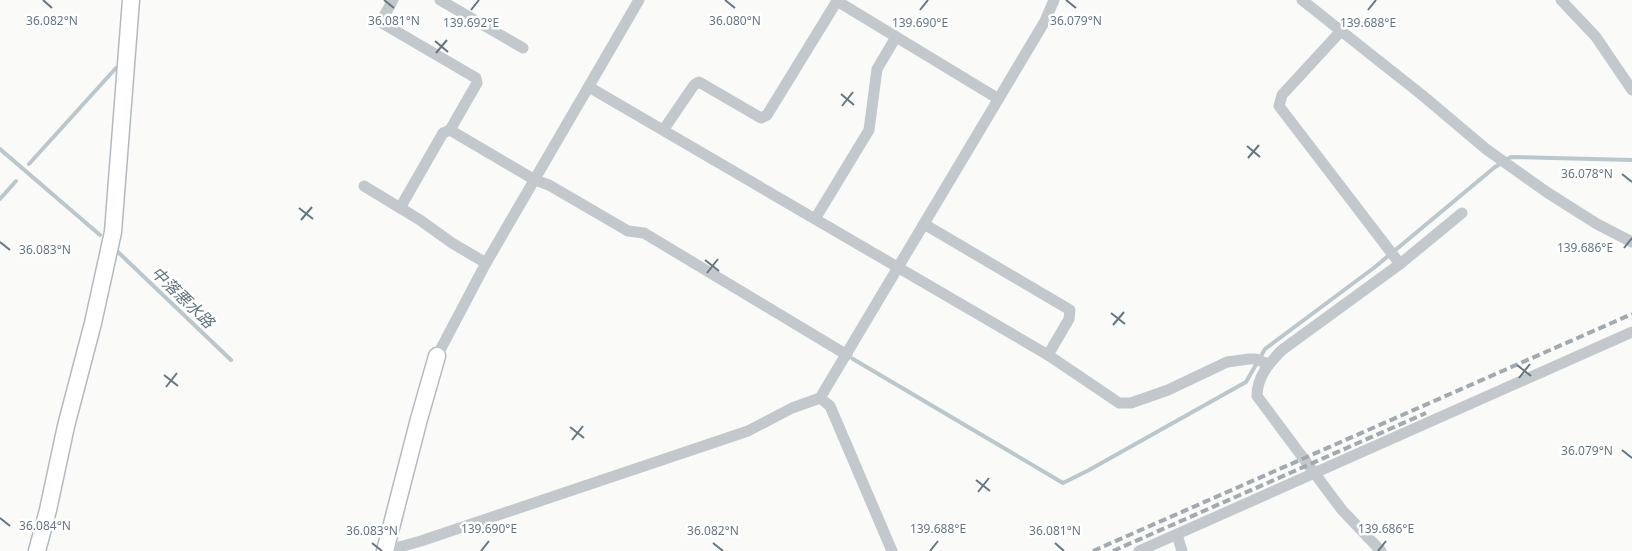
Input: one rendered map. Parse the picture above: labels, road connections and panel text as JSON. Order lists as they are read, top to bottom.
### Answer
{
  "water": ["中落悪水路"],
  "coordinates": [
    "36.082°N",
    "36.081°N",
    "36.080°N",
    "36.079°N",
    "139.692°E",
    "139.690°E",
    "139.688°E",
    "36.078°N",
    "139.686°E",
    "36.083°N",
    "36.084°N"
  ]
}
